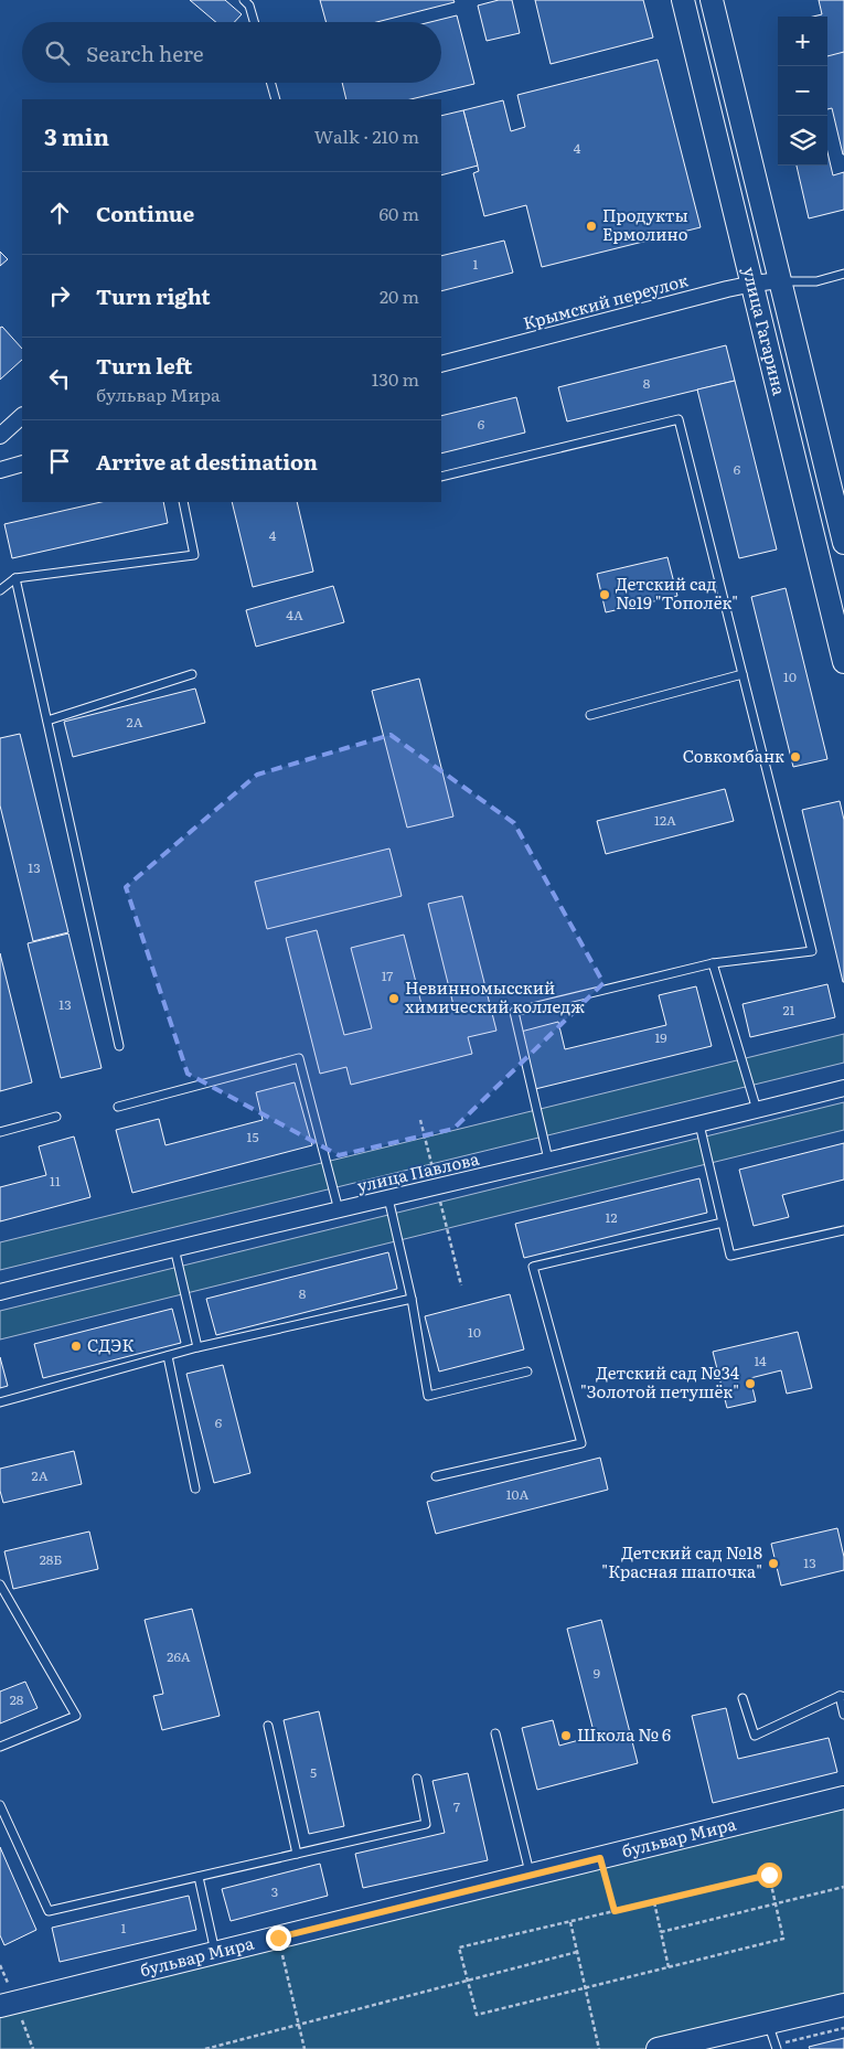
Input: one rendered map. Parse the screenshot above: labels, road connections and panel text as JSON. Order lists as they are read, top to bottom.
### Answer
{
  "streets": {
    "main road": ["улица Гагарина", "бульвар Мира"],
    "street": ["Крымский переулок", "улица Павлова"]
  },
  "crossings": [
    ["Крымский переулок", "улица Гагарина"]
  ],
  "places": [
    "Продукты Ермолино",
    "Детский сад №19 \"Тополёк\"",
    "Совкомбанк",
    "Невинномысский химический колледж",
    "СДЭК",
    "Детский сад №34 \"Золотой петушёк\"",
    "Детский сад №18 \"Красная шапочка\"",
    "Школа № 6"
  ],
  "house_numbers": [
    "4",
    "1",
    "8",
    "6",
    "6",
    "4",
    "4А",
    "10",
    "2А",
    "12А",
    "13",
    "17",
    "13",
    "21",
    "19",
    "15",
    "11",
    "12",
    "8",
    "10",
    "14",
    "6",
    "2А",
    "10А",
    "28Б",
    "13",
    "26А",
    "9",
    "28",
    "5",
    "7",
    "3",
    "1"
  ],
  "page": {
    "map_buttons": ["+", "−"],
    "search": "Search here",
    "heading": ["3 min", "Walk · 210 m"],
    "list": [
      ["Continue", "60 m"],
      ["Turn right", "20 m"],
      ["Turn left", "бульвар Мира", "130 m"],
      "Arrive at destination"
    ]
  }
}
